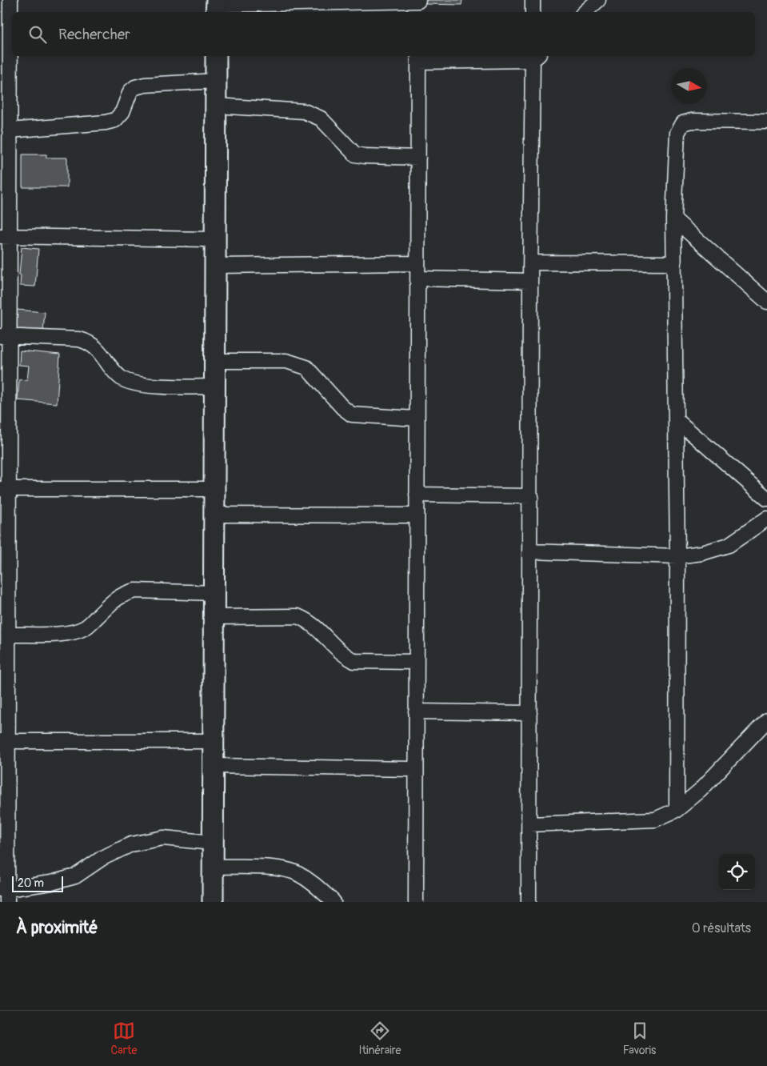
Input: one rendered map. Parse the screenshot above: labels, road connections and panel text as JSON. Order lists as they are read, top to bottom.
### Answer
{
  "scale_bar": "20 m",
  "north": "right",
  "page": {
    "search": "Rechercher",
    "scale": "20 m",
    "heading": ["À proximité", "0 résultats"],
    "nav": ["Carte", "Itinéraire", "Favoris"]
  }
}
